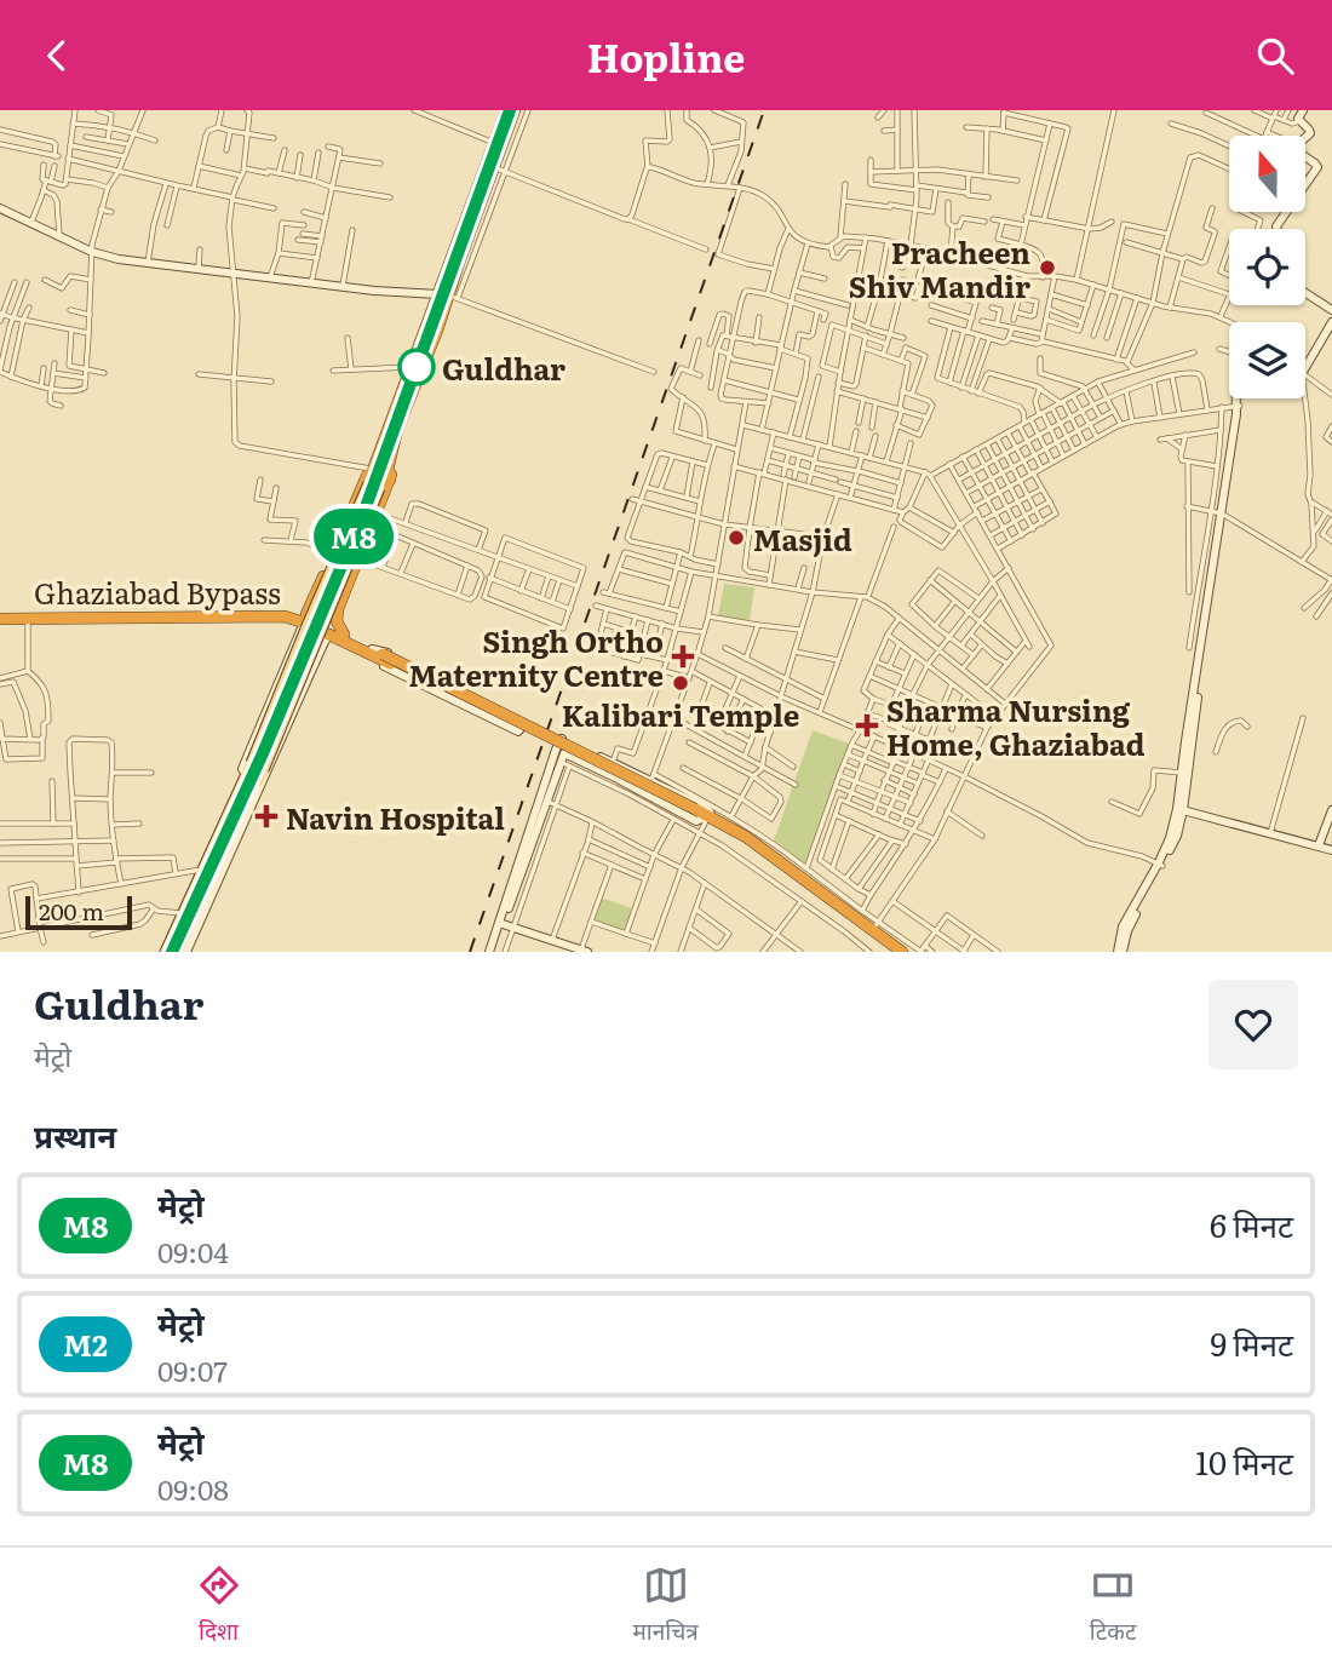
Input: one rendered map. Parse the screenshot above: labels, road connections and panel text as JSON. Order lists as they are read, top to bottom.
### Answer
{
  "streets": {
    "highway": ["Ghaziabad Bypass"]
  },
  "places": {
    "other": [
      "Pracheen Shiv Mandir",
      "Guldhar",
      "Masjid",
      "Kalibari Temple"
    ],
    "health": ["Singh Ortho Maternity Centre", "Sharma Nursing Home, Ghaziabad", "Navin Hospital"]
  },
  "lines": ["metro line M8"],
  "scale_bar": "200 m",
  "north": "top",
  "page": {
    "header": "Hopline",
    "on_map": "M8",
    "scale": "200 m",
    "heading": [
      ["Guldhar", "मेट्रो"],
      "प्रस्थान"
    ],
    "list": [
      {
        "mark": "M8",
        "name": "मेट्रो",
        "note": "09:04",
        "value": "6 मिनट"
      },
      {
        "mark": "M2",
        "name": "मेट्रो",
        "note": "09:07",
        "value": "9 मिनट"
      },
      {
        "mark": "M8",
        "name": "मेट्रो",
        "note": "09:08",
        "value": "10 मिनट"
      }
    ],
    "tabs": ["दिशा", "मानचित्र", "टिकट"]
  }
}
